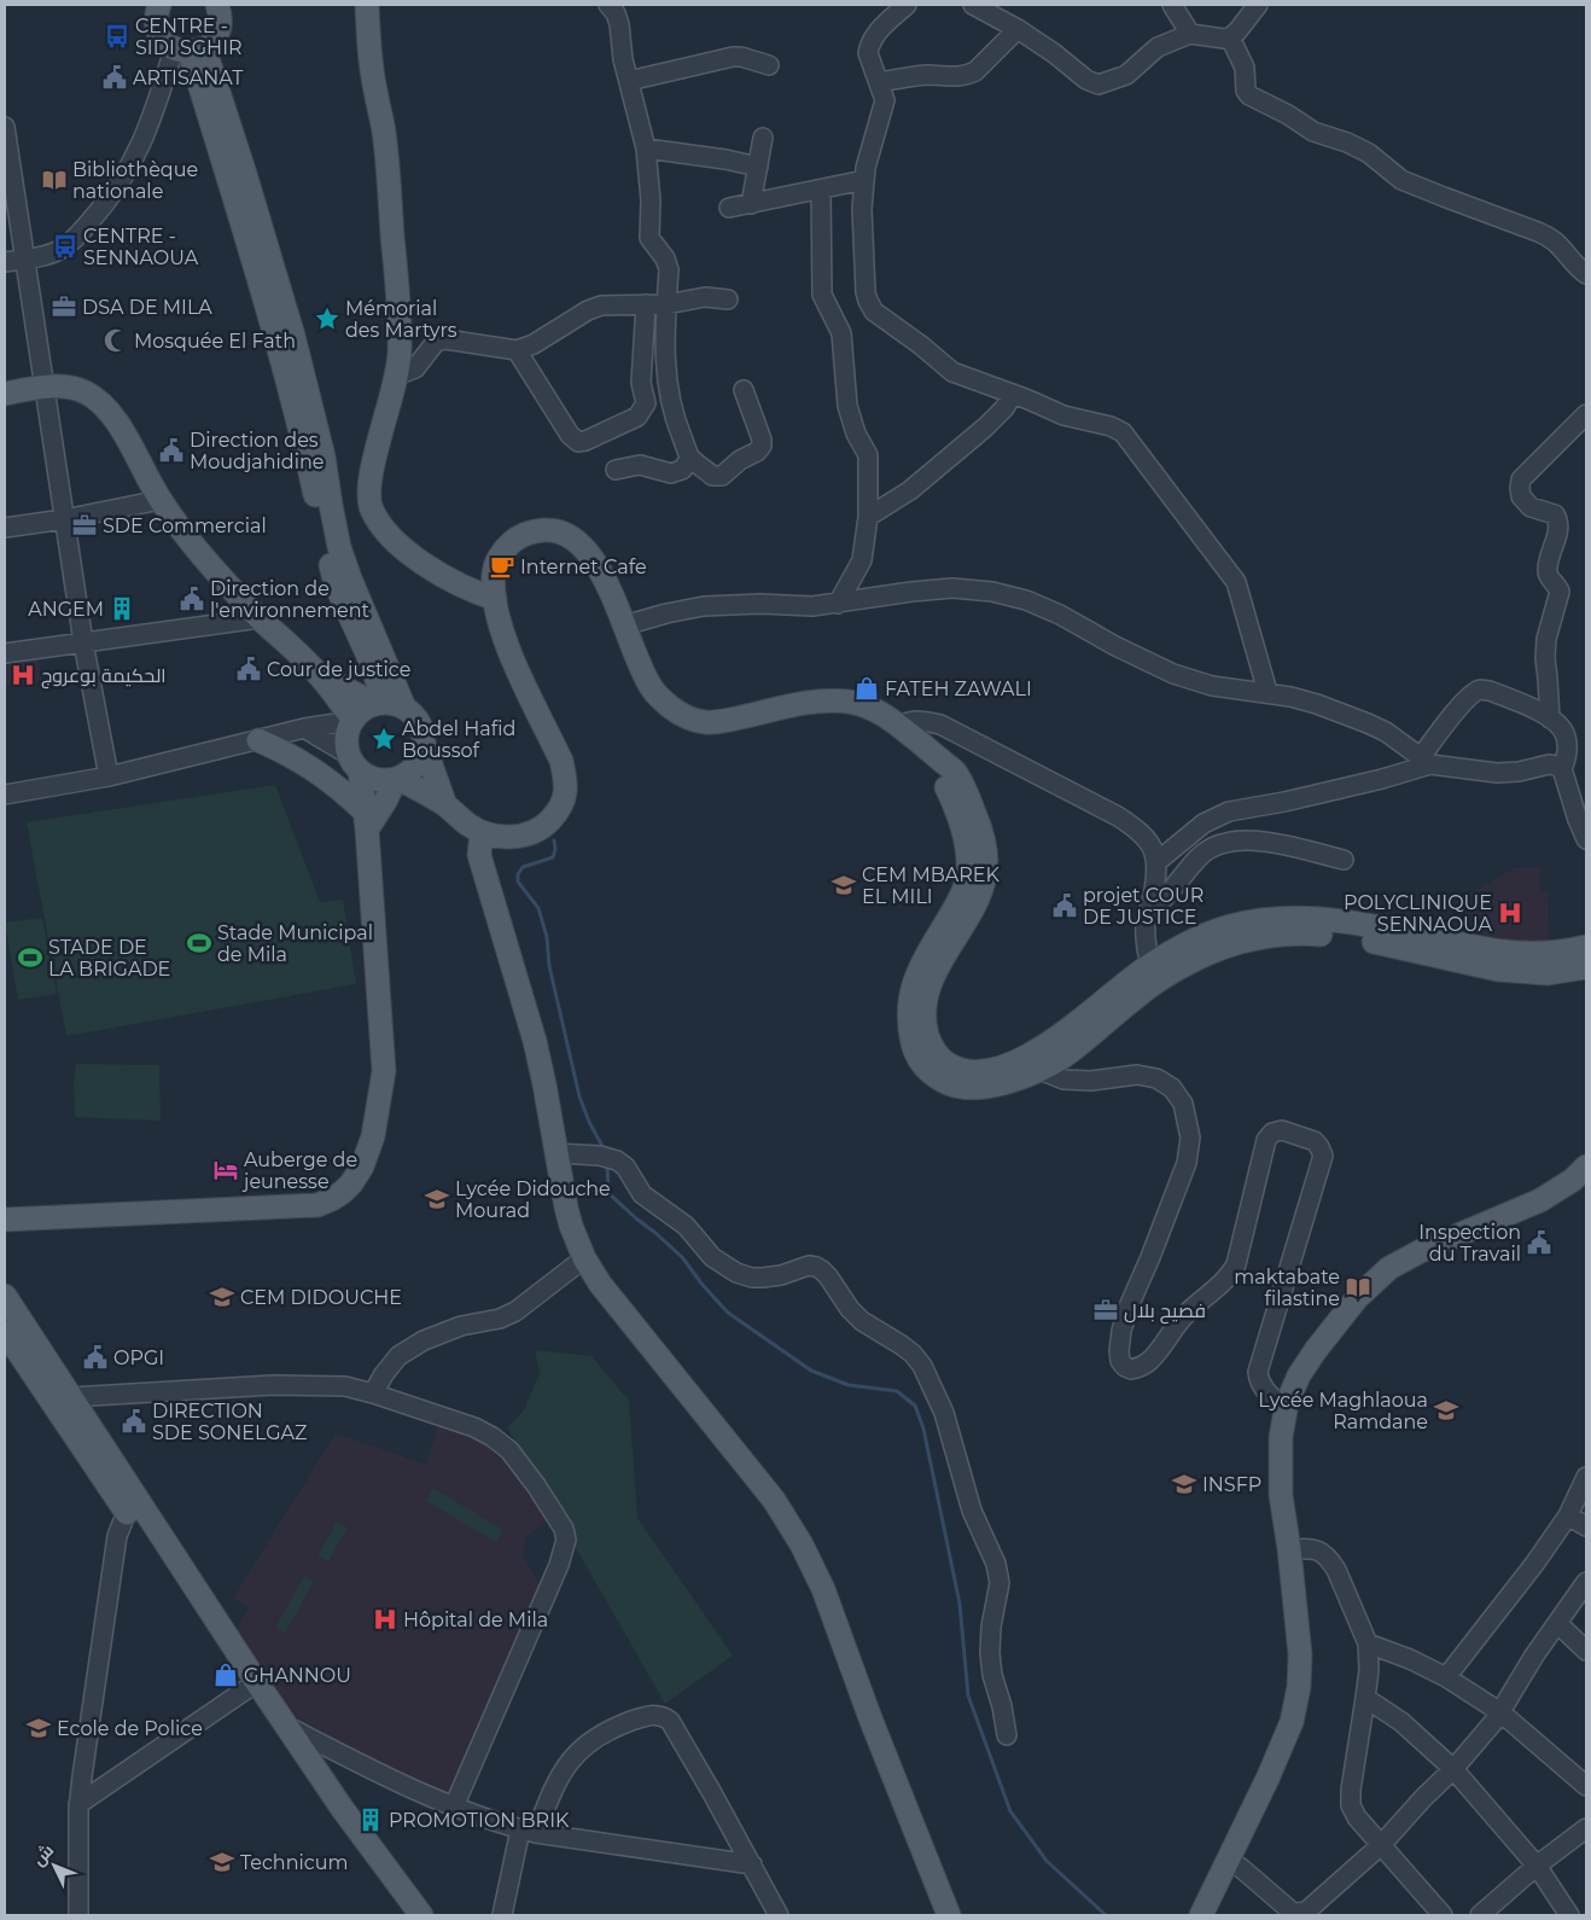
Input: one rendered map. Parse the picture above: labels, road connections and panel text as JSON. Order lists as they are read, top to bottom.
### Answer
{
  "places": {
    "bus stop": ["CENTRE - SIDI SGHIR", "CENTRE - SENNAOUA"],
    "public building": [
      "ARTISANAT",
      "Direction des Moudjahidine",
      "Direction de l'environnement",
      "Cour de justice",
      "projet COUR DE JUSTICE",
      "Inspection du Travail",
      "OPGI",
      "DIRECTION SDE SONELGAZ"
    ],
    "library": ["Bibliothèque nationale", "maktabate filastine"],
    "office": ["DSA DE MILA", "SDE Commercial", "فصيح بلال"],
    "place": ["Mémorial des Martyrs", "Abdel Hafid Boussof"],
    "mosque": ["Mosquée El Fath"],
    "cafe": ["Internet Cafe"],
    "building": ["ANGEM", "PROMOTION BRIK"],
    "hospital": ["الحكيمة بوعروج", "POLYCLINIQUE SENNAOUA", "Hôpital de Mila"],
    "shop": ["FATEH ZAWALI", "GHANNOU"],
    "school or university": [
      "CEM MBAREK EL MILI",
      "Lycée Didouche Mourad",
      "CEM DIDOUCHE",
      "Lycée Maghlaoua Ramdane",
      "INSFP",
      "Ecole de Police",
      "Technicum"
    ],
    "sports": ["Stade Municipal de Mila", "STADE DE LA BRIGADE"],
    "hotel": ["Auberge de jeunesse"]
  },
  "north": "top left"
}
